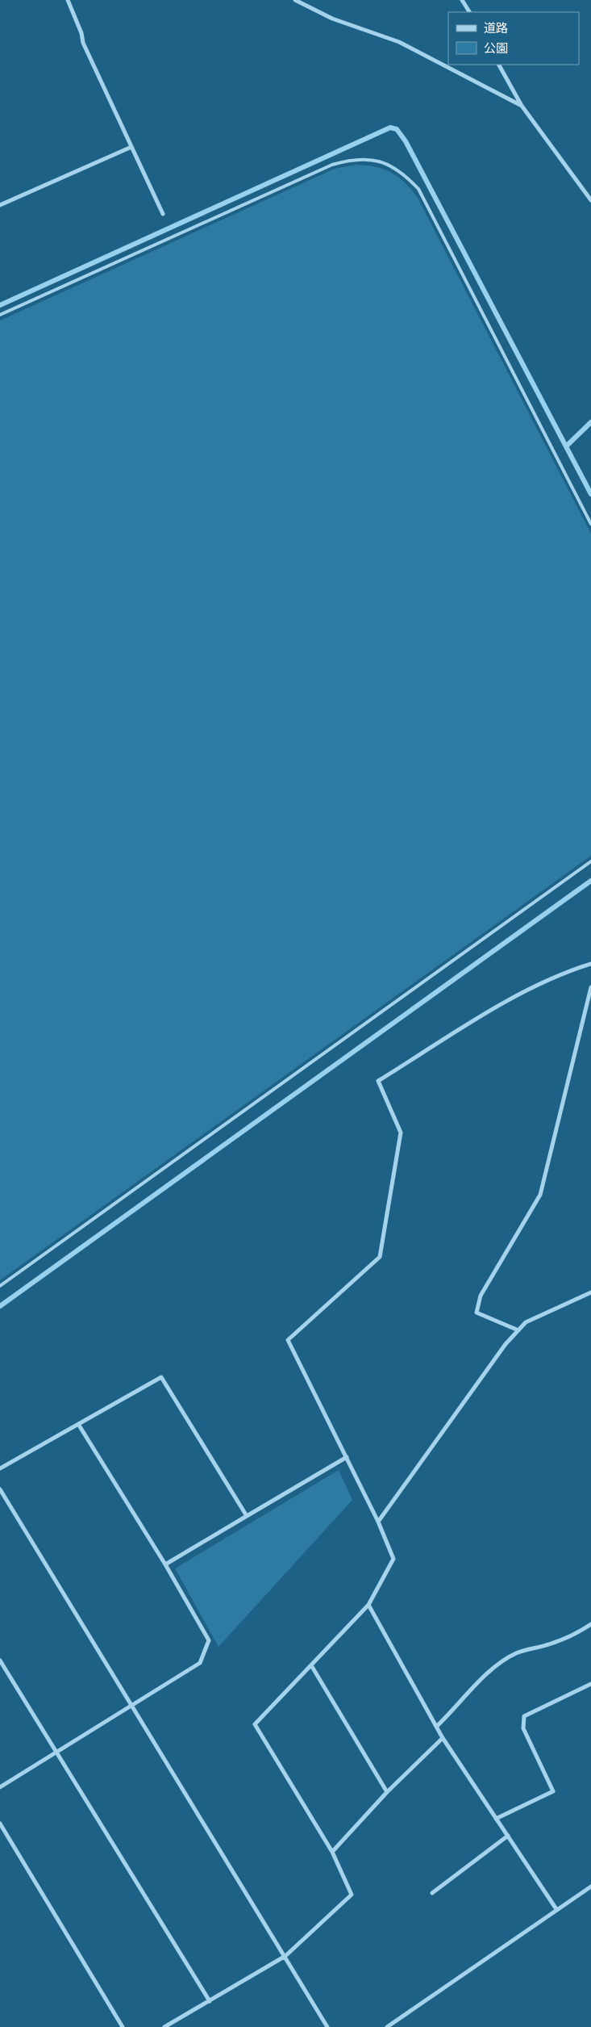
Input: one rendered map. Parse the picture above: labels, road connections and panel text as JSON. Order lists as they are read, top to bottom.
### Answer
{
  "legend": ["道路", "公園"]
}
